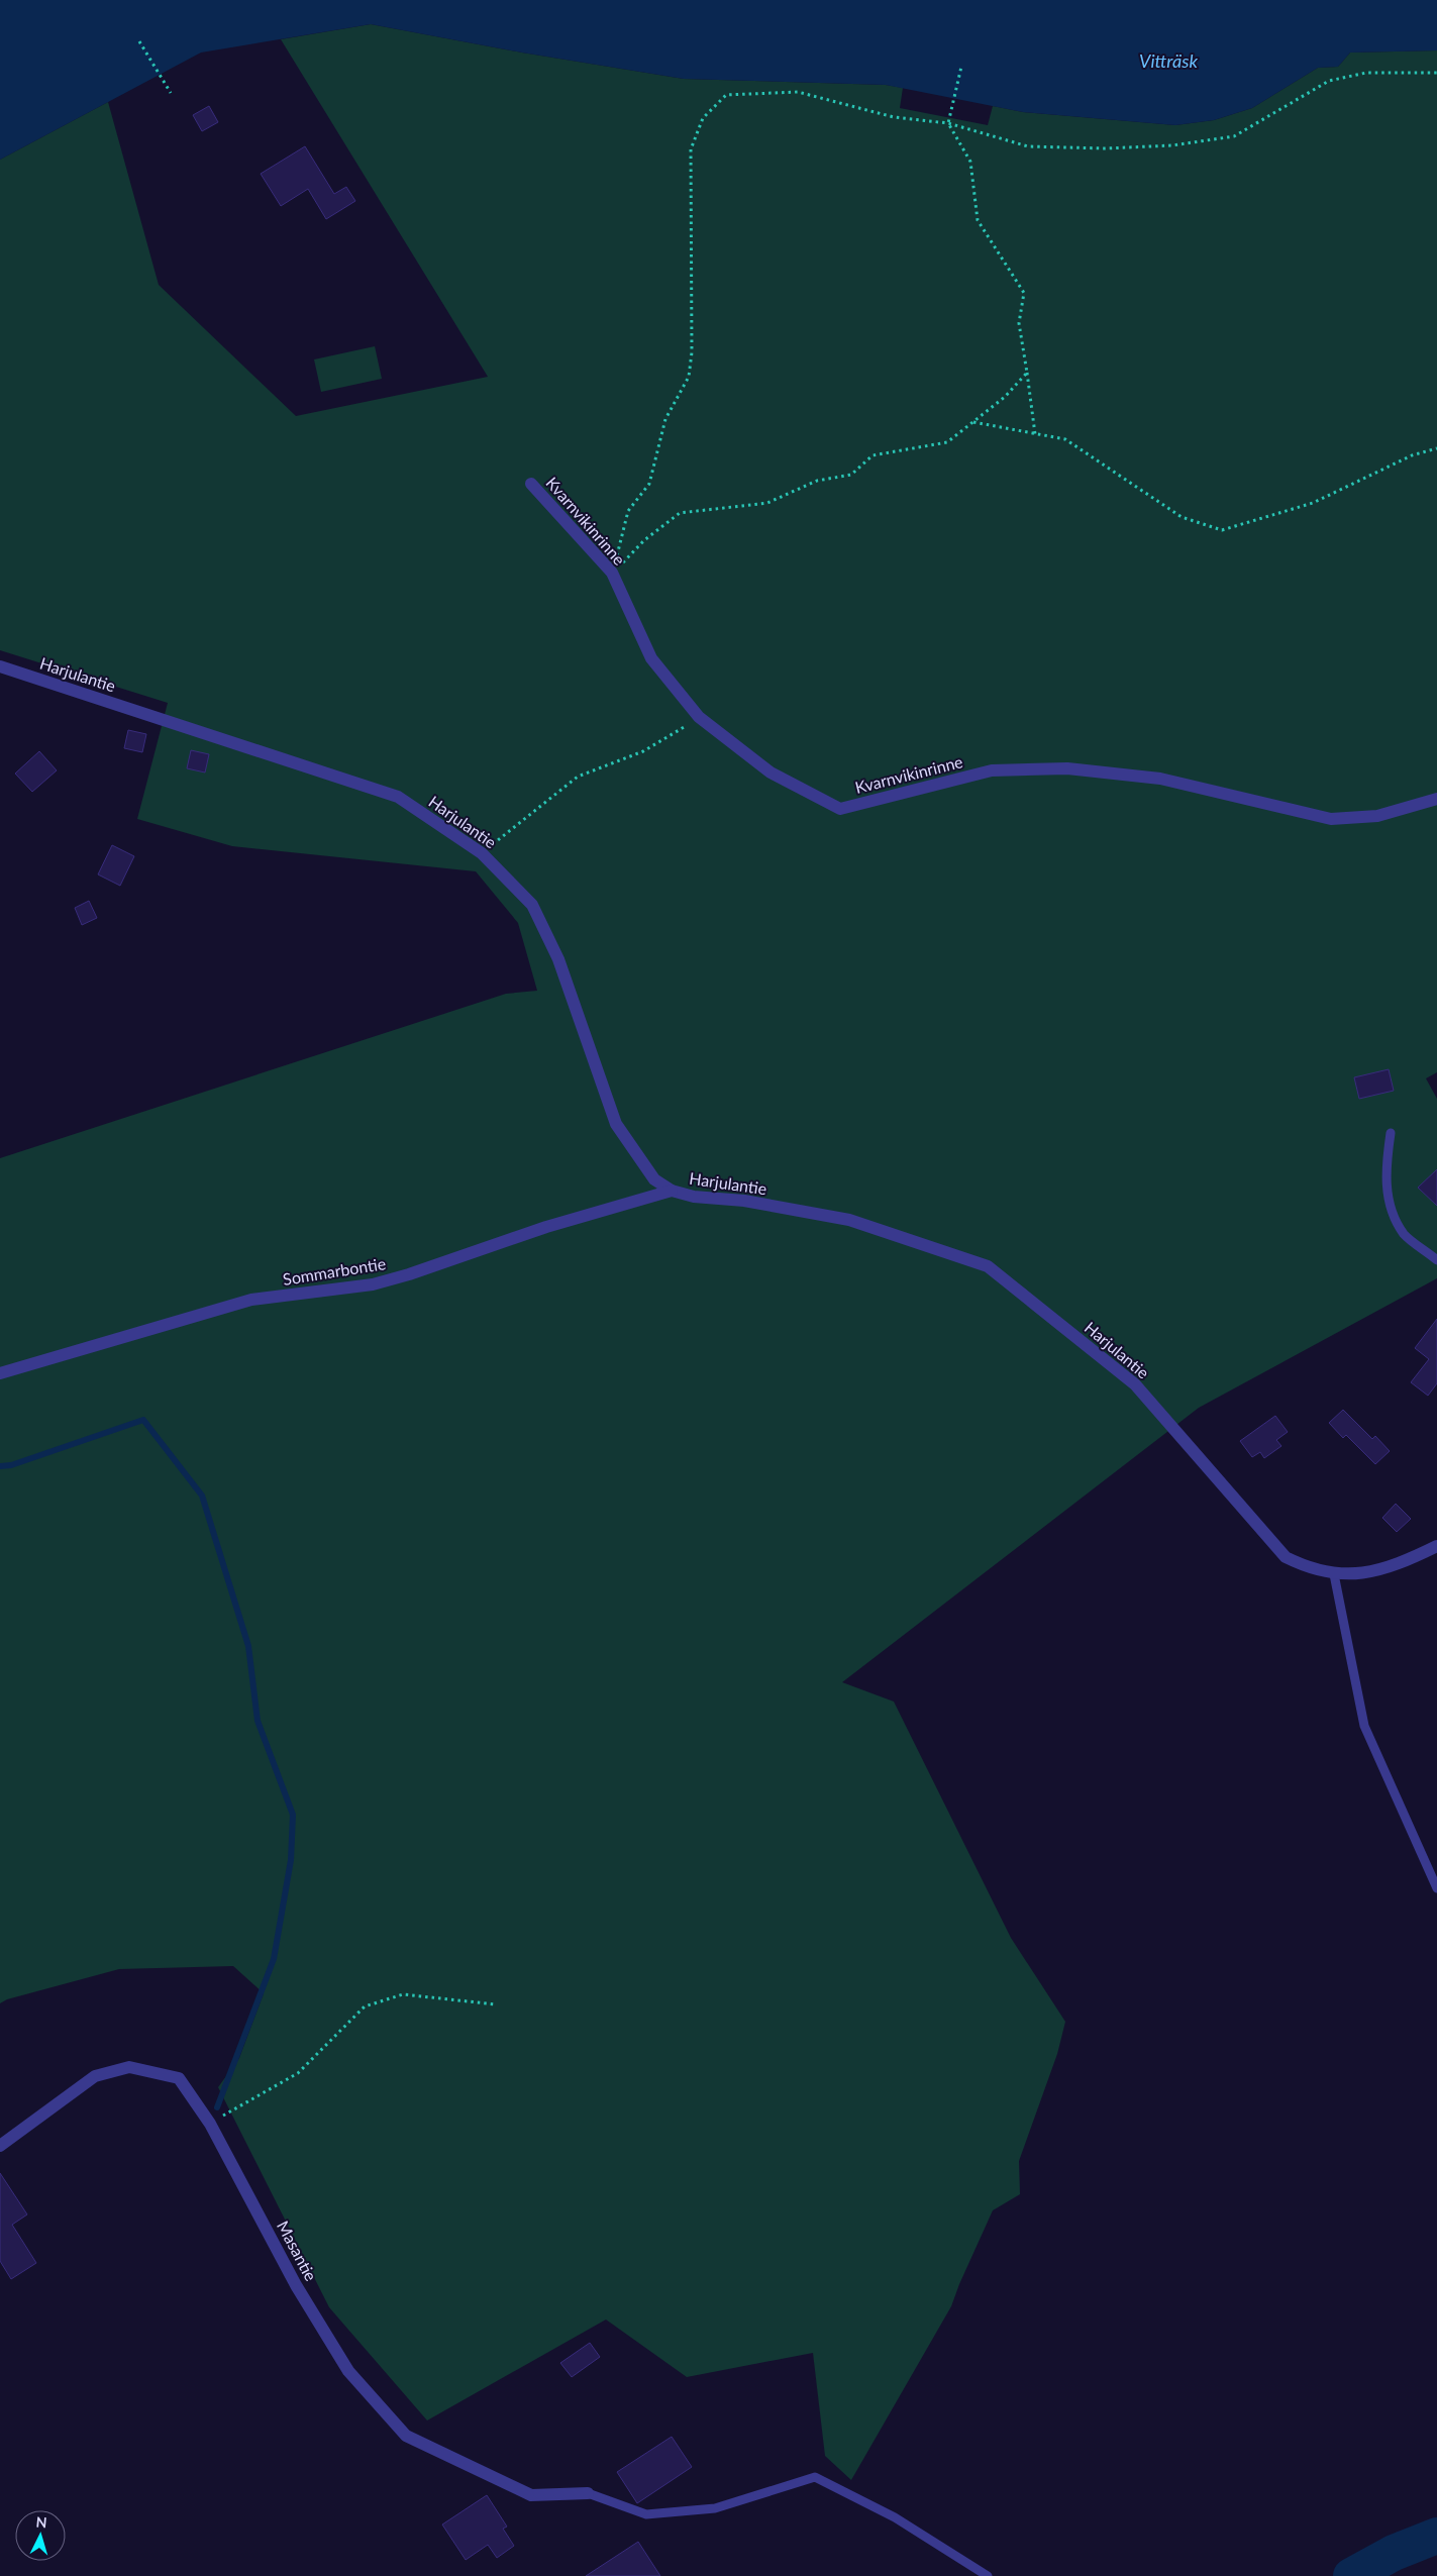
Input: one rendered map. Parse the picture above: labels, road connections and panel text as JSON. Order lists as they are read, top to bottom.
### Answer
{
  "streets": {
    "street": [
      "Kvarnvikinrinne",
      "Harjulantie",
      "Sommarbontie",
      "Masantie"
    ]
  },
  "crossings": [
    ["Harjulantie", "Sommarbontie"]
  ],
  "water": ["Vitträsk"],
  "north": "top"
}
